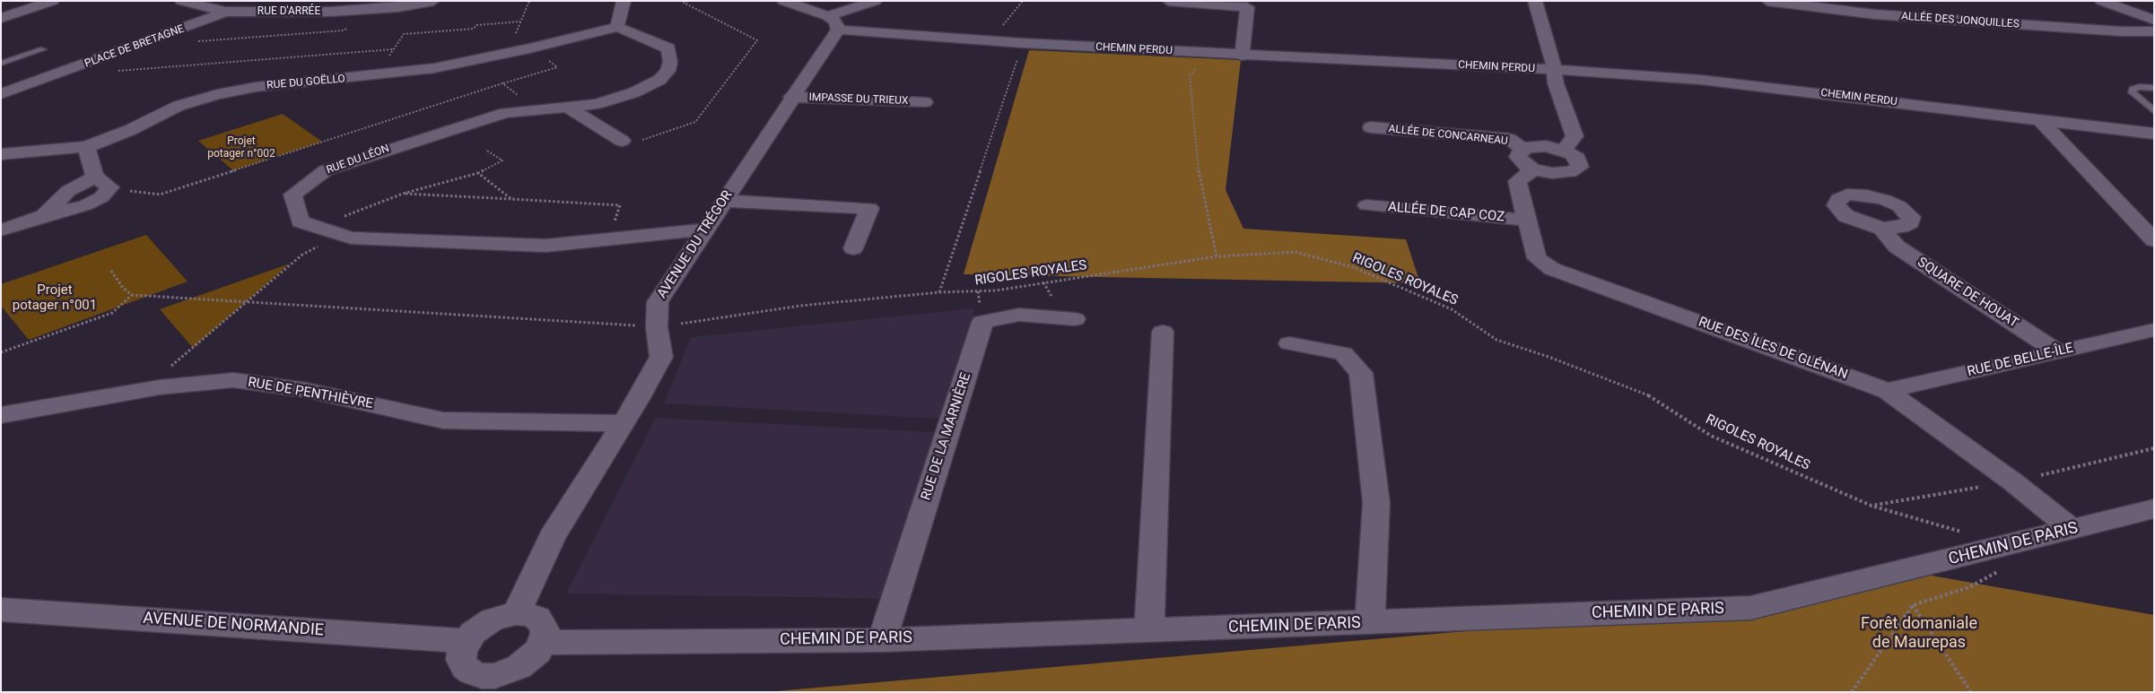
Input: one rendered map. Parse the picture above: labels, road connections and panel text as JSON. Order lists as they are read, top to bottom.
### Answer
{
  "streets": {
    "street": [
      "RUE D'ARRÉE",
      "ALLÉE DES JONQUILLES",
      "PLACE DE BRETAGNE",
      "CHEMIN PERDU",
      "RUE DU GOËLLO",
      "IMPASSE DU TRIEUX",
      "ALLÉE DE CONCARNEAU",
      "RUE DU LÉON",
      "ALLÉE DE CAP COZ",
      "AVENUE DU TRÉGOR",
      "SQUARE DE HOUAT",
      "RUE DES ÎLES DE GLÉNAN",
      "RUE DE BELLE-ÎLE",
      "RUE DE PENTHIÈVRE",
      "RUE DE LA MARNIÈRE",
      "CHEMIN DE PARIS",
      "AVENUE DE NORMANDIE"
    ],
    "path": ["RIGOLES ROYALES"]
  },
  "crossings": [
    ["RUE D'ARRÉE", "PLACE DE BRETAGNE"],
    ["CHEMIN PERDU", "AVENUE DU TRÉGOR"],
    ["RUE DU GOËLLO", "RUE DU LÉON"],
    ["IMPASSE DU TRIEUX", "AVENUE DU TRÉGOR"],
    ["RUE DU LÉON", "AVENUE DU TRÉGOR"],
    ["ALLÉE DE CAP COZ", "RUE DES ÎLES DE GLÉNAN"],
    ["AVENUE DU TRÉGOR", "RIGOLES ROYALES"],
    ["AVENUE DU TRÉGOR", "RUE DE PENTHIÈVRE"],
    ["AVENUE DU TRÉGOR", "CHEMIN DE PARIS"],
    ["AVENUE DU TRÉGOR", "AVENUE DE NORMANDIE"],
    ["RIGOLES ROYALES", "CHEMIN DE PARIS"],
    ["SQUARE DE HOUAT", "RUE DE BELLE-ÎLE"],
    ["RUE DES ÎLES DE GLÉNAN", "RUE DE BELLE-ÎLE"],
    ["RUE DES ÎLES DE GLÉNAN", "CHEMIN DE PARIS"],
    ["RUE DE LA MARNIÈRE", "CHEMIN DE PARIS"],
    ["CHEMIN DE PARIS", "AVENUE DE NORMANDIE"]
  ],
  "parks": ["Projet potager n°002", "Projet potager n°001", "Forêt domaniale de Maurepas"]
}
